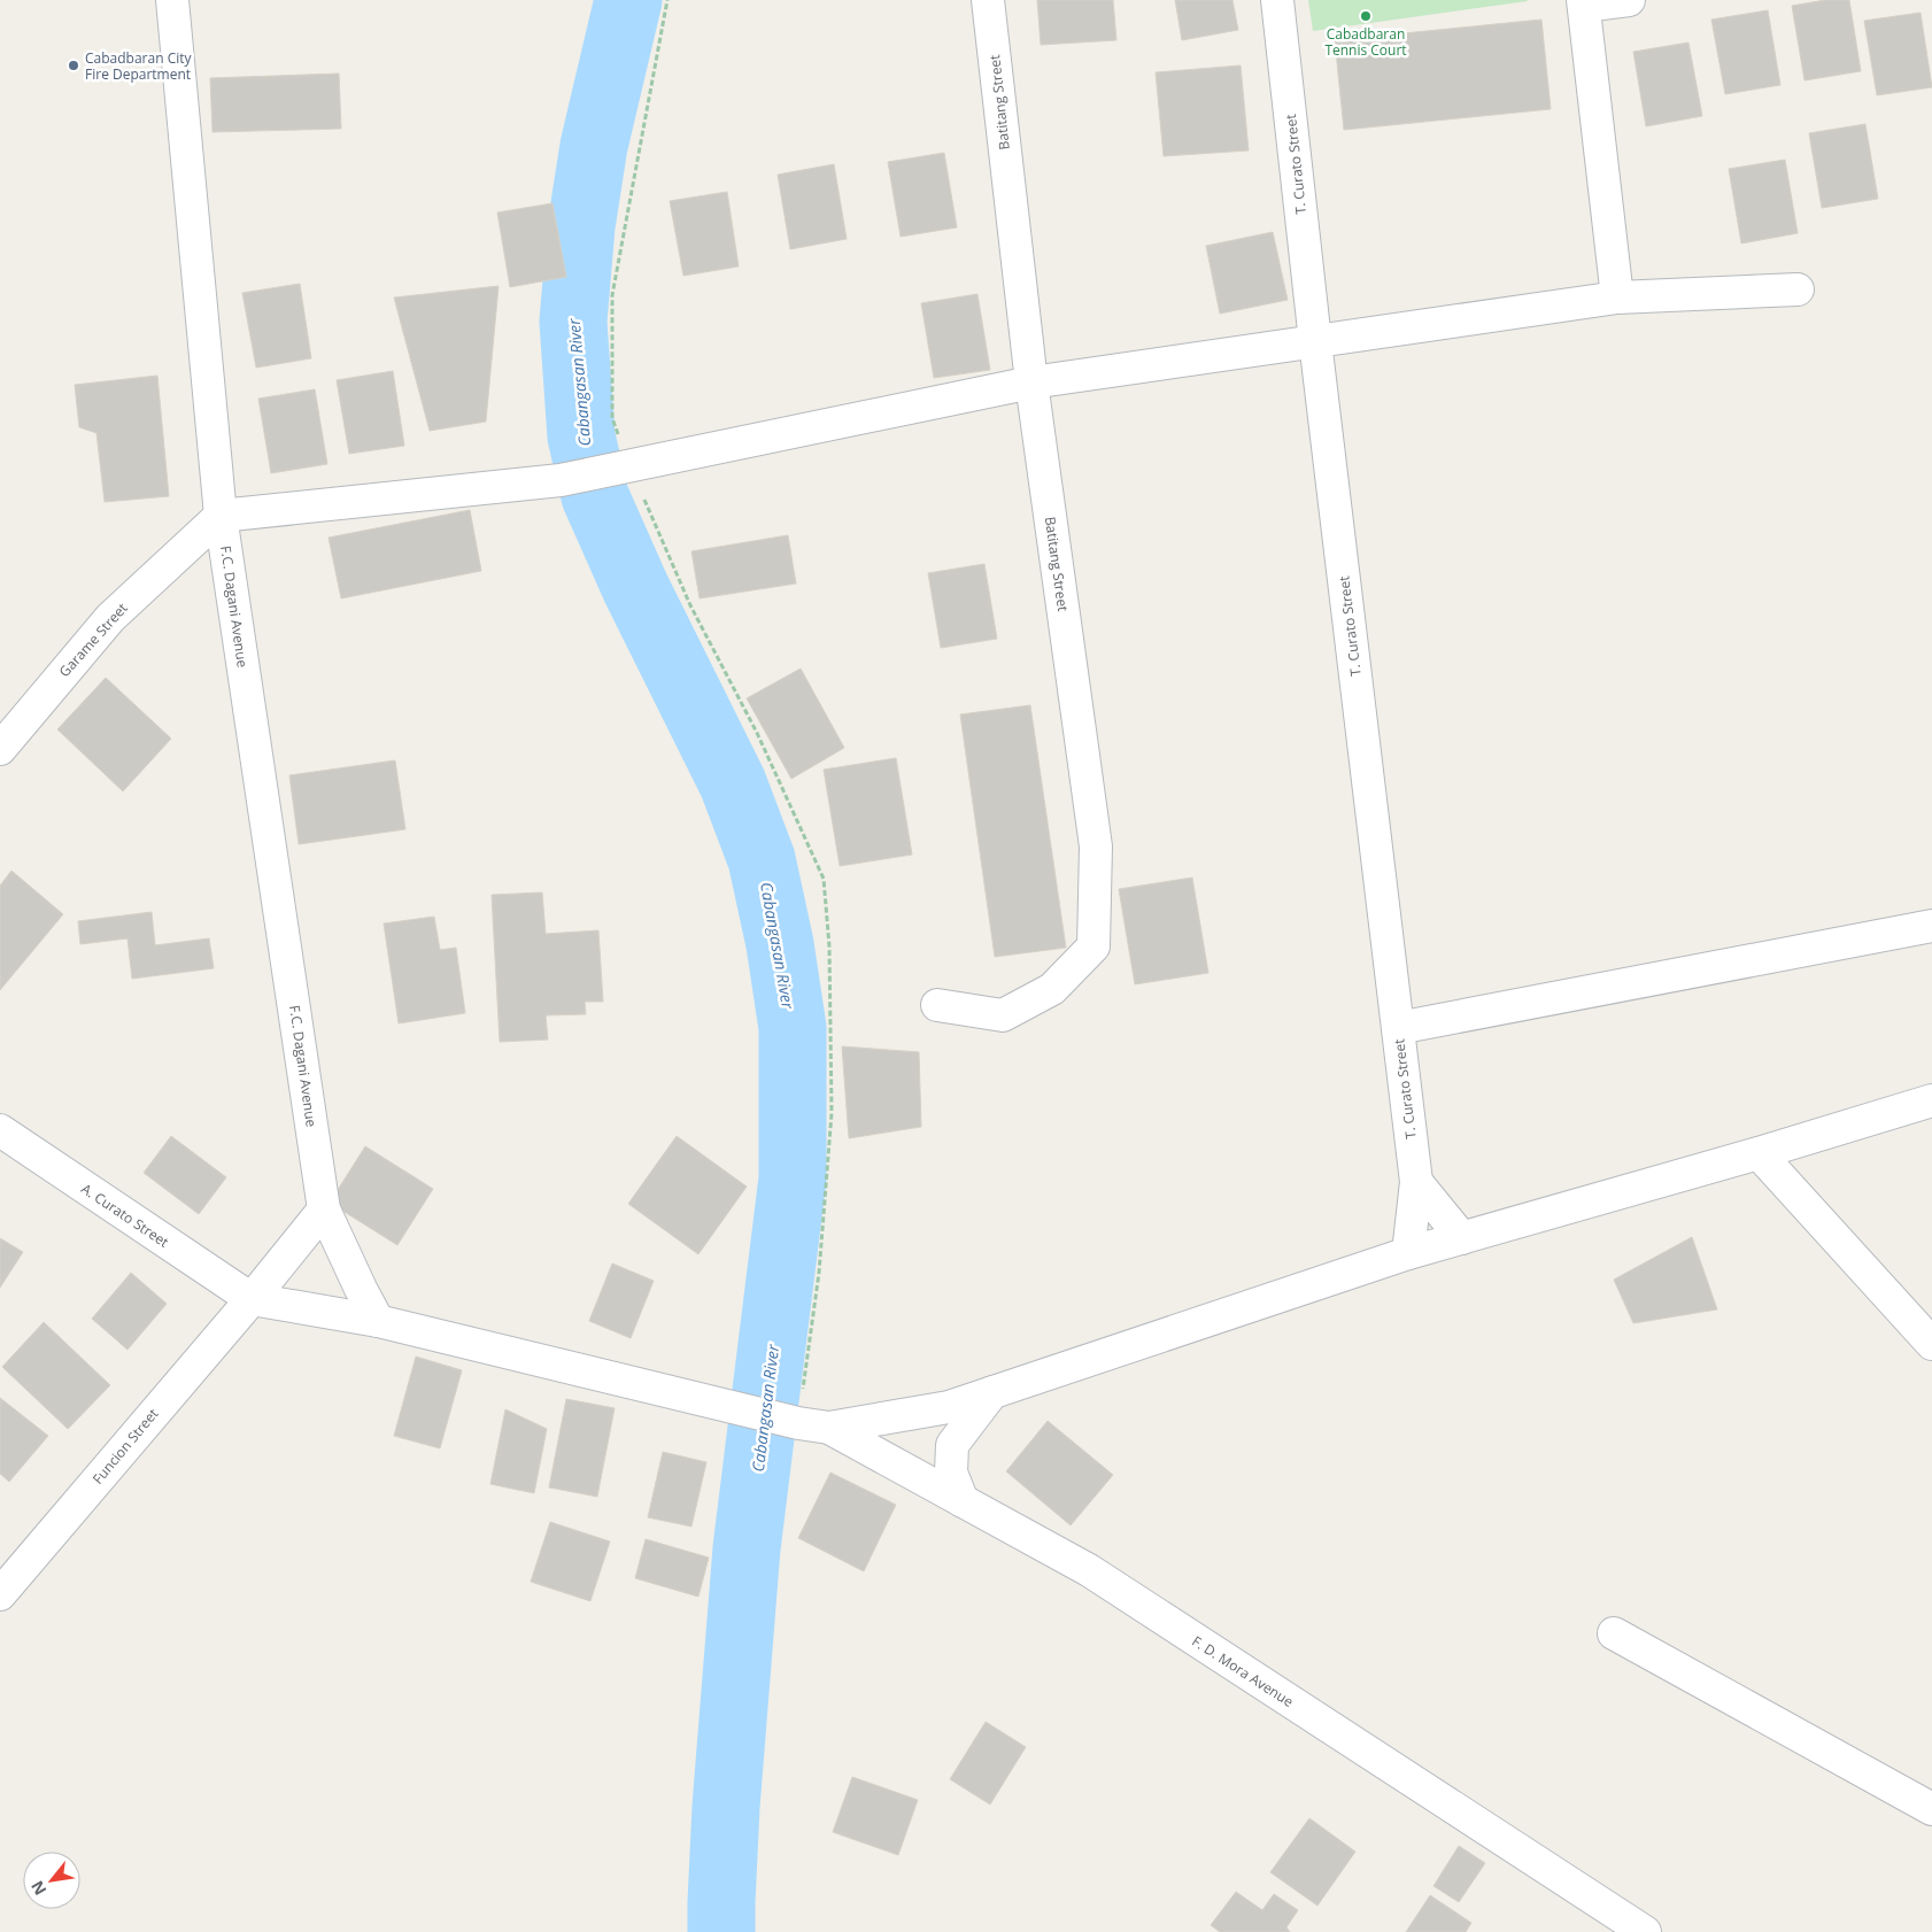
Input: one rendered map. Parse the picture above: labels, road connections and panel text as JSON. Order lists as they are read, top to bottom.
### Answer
{
  "streets": {
    "street": [
      "Batitang Street",
      "T. Curato Street",
      "F.C. Dagani Avenue",
      "Garame Street",
      "A. Curato Street",
      "Funcion Street",
      "F. D. Mora Avenue"
    ]
  },
  "crossings": [
    ["F.C. Dagani Avenue", "Garame Street"],
    ["F.C. Dagani Avenue", "Funcion Street"],
    ["A. Curato Street", "Funcion Street"]
  ],
  "water": ["Cabangasan River"],
  "places": ["Cabadbaran Tennis Court", "Cabadbaran City Fire Department"],
  "north": "bottom left"
}
